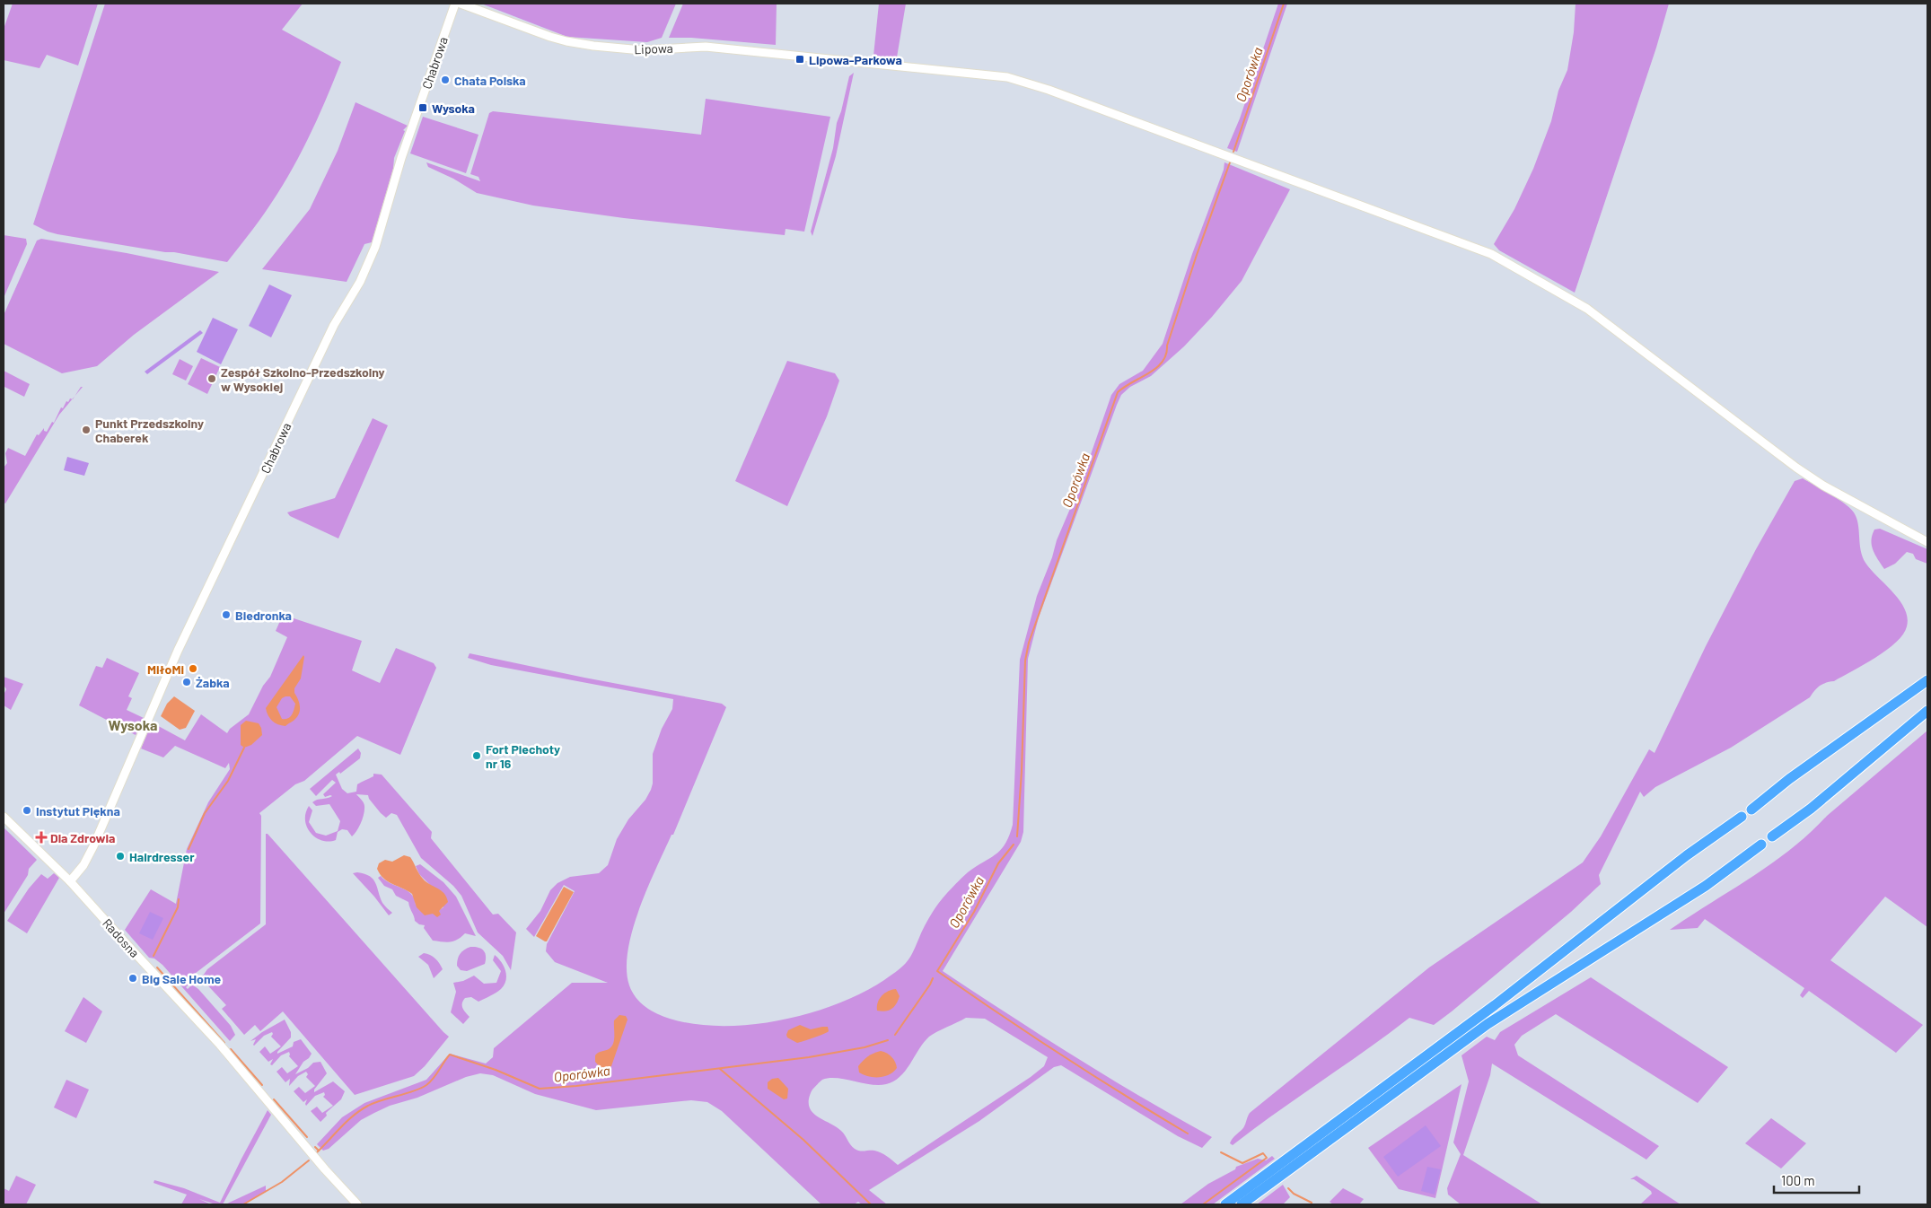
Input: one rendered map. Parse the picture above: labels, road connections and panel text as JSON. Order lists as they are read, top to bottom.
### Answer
{
  "streets": {
    "street": ["Lipowa", "Chabrowa", "Radosna"]
  },
  "crossings": [
    ["Chabrowa", "Radosna"]
  ],
  "districts": ["Wysoka"],
  "water": ["Oporówka"],
  "places": {
    "transit": ["Lipowa-Parkowa", "Wysoka"],
    "other": [
      "Chata Polska",
      "Zespół Szkolno-Przedszkolny w Wysokiej",
      "Punkt Przedszkolny Chaberek",
      "Biedronka",
      "MiłoMi",
      "Żabka",
      "Fort Piechoty nr 16",
      "Instytut Piękna",
      "Hairdresser",
      "Big Sale Home"
    ],
    "health": ["Dla Zdrowia"]
  },
  "scale_bar": "100 m"
}
